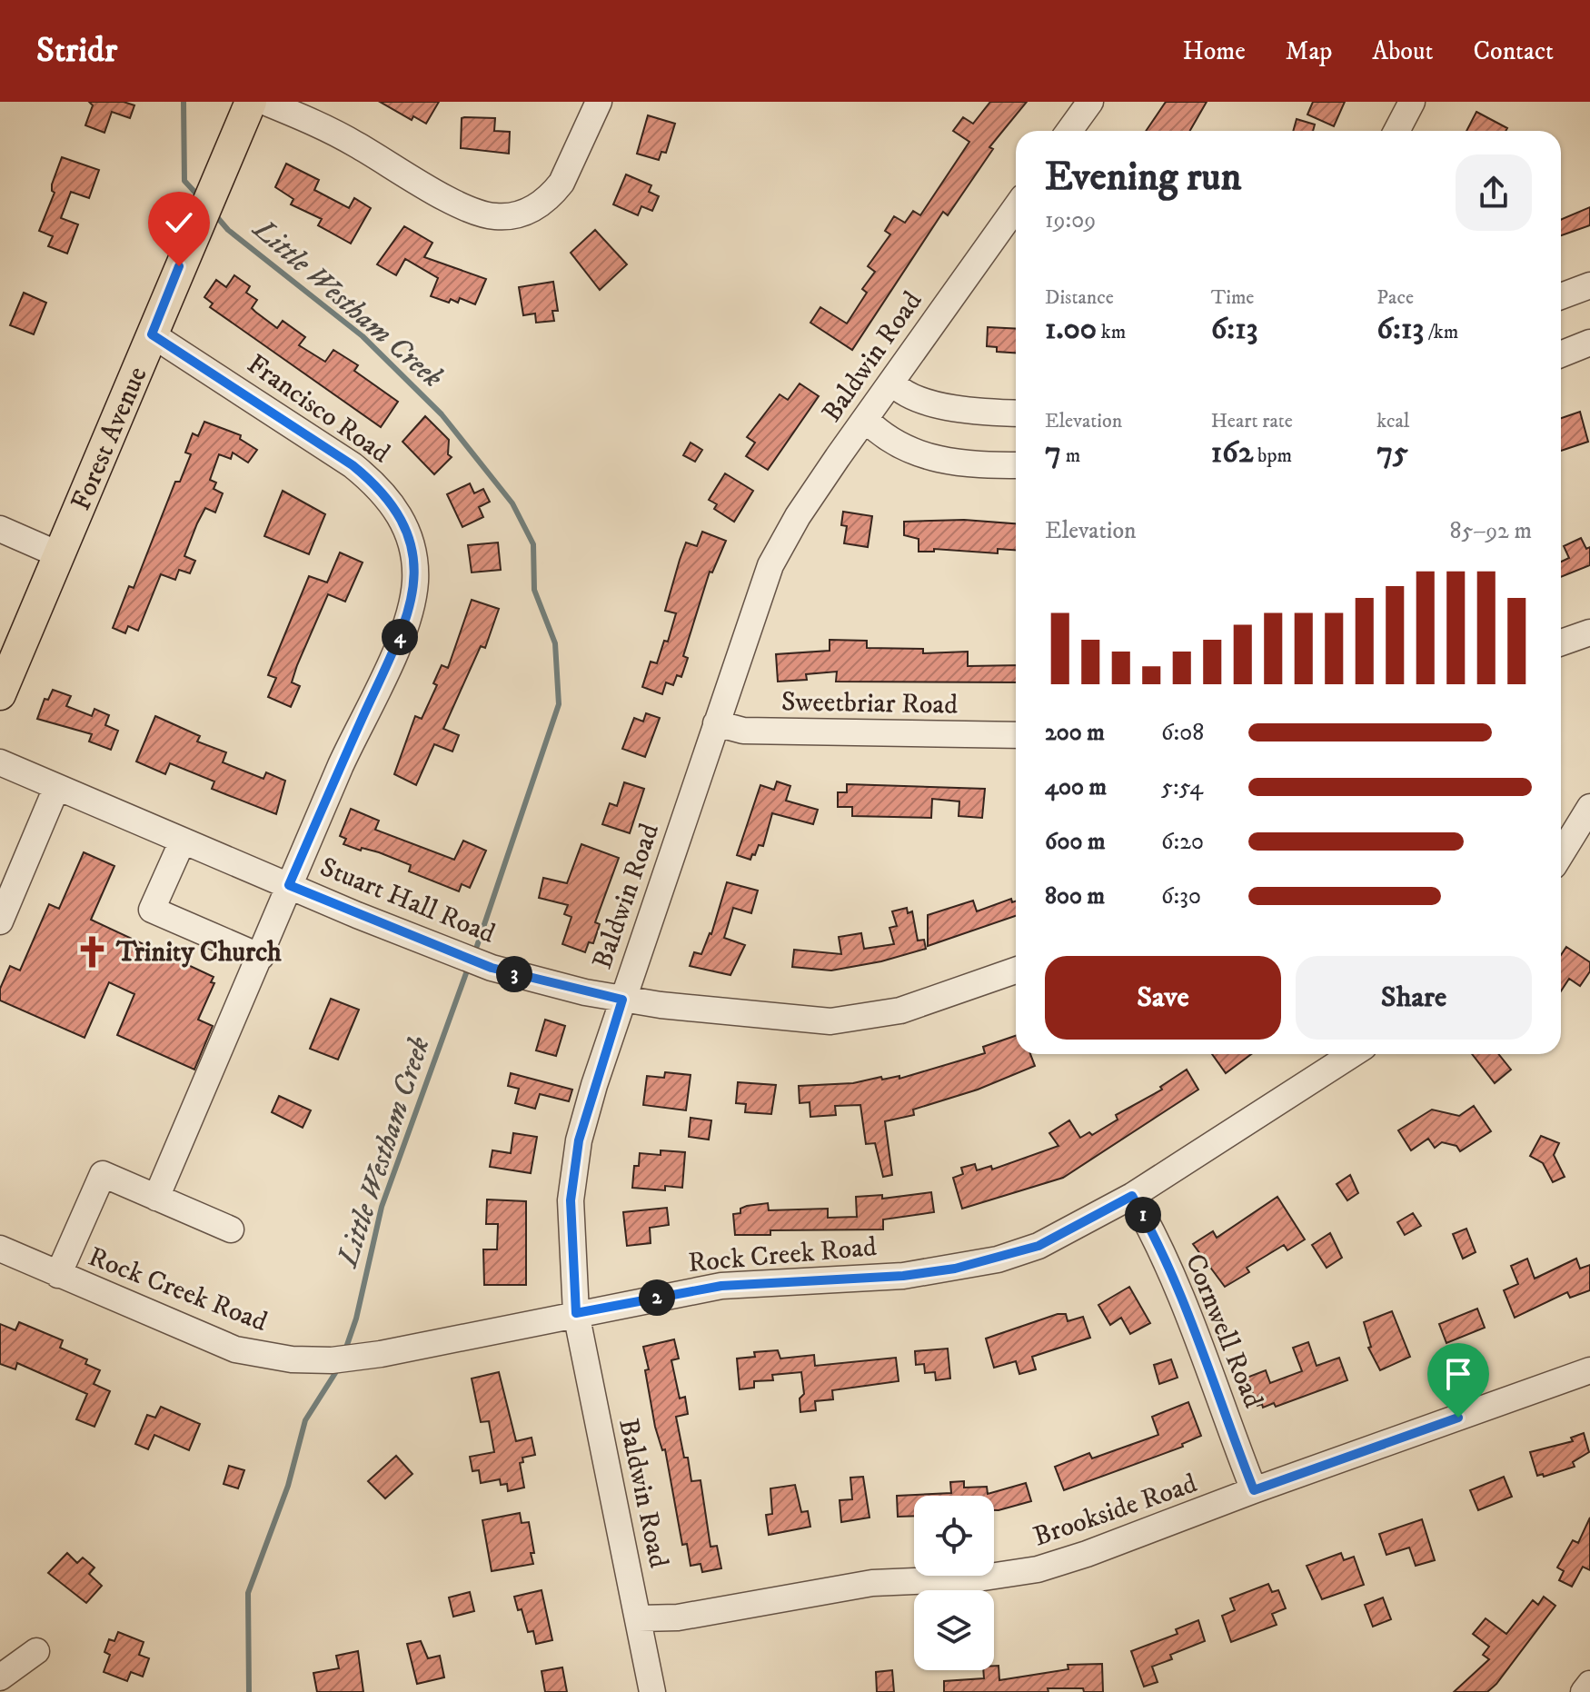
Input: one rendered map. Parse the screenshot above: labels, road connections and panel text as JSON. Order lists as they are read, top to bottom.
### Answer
{
  "streets": {
    "main road": ["Forest Avenue"],
    "street": [
      "Baldwin Road",
      "Francisco Road",
      "Sweetbriar Road",
      "Stuart Hall Road",
      "Rock Creek Road",
      "Cornwell Road",
      "Brookside Road"
    ]
  },
  "crossings": [
    ["Baldwin Road", "Sweetbriar Road"],
    ["Baldwin Road", "Stuart Hall Road"],
    ["Baldwin Road", "Rock Creek Road"],
    ["Baldwin Road", "Brookside Road"],
    ["Francisco Road", "Forest Avenue"],
    ["Francisco Road", "Stuart Hall Road"],
    ["Rock Creek Road", "Cornwell Road"],
    ["Cornwell Road", "Brookside Road"]
  ],
  "water": ["Little Westham Creek"],
  "places": {
    "church": ["Trinity Church"]
  },
  "page": {
    "header": "Stridr",
    "nav": [
      "Home",
      "Map",
      "About",
      "Contact"
    ],
    "heading": ["Evening run", "19:09"],
    "stats": [
      ["Distance", "1.00 km"],
      ["Time", "6:13"],
      ["Pace", "6:13 /km"],
      ["Elevation", "7 m"],
      ["Heart rate", "162 bpm"],
      ["kcal", "75"]
    ],
    "chart": ["Elevation", "85–92 m"],
    "pins": [
      "4",
      "3",
      "1",
      "2"
    ],
    "list": [
      {
        "name": "200 m",
        "note": "6:08"
      },
      {
        "name": "400 m",
        "note": "5:54"
      },
      {
        "name": "600 m",
        "note": "6:20"
      },
      {
        "name": "800 m",
        "note": "6:30"
      }
    ],
    "buttons": ["Save", "Share"]
  }
}
